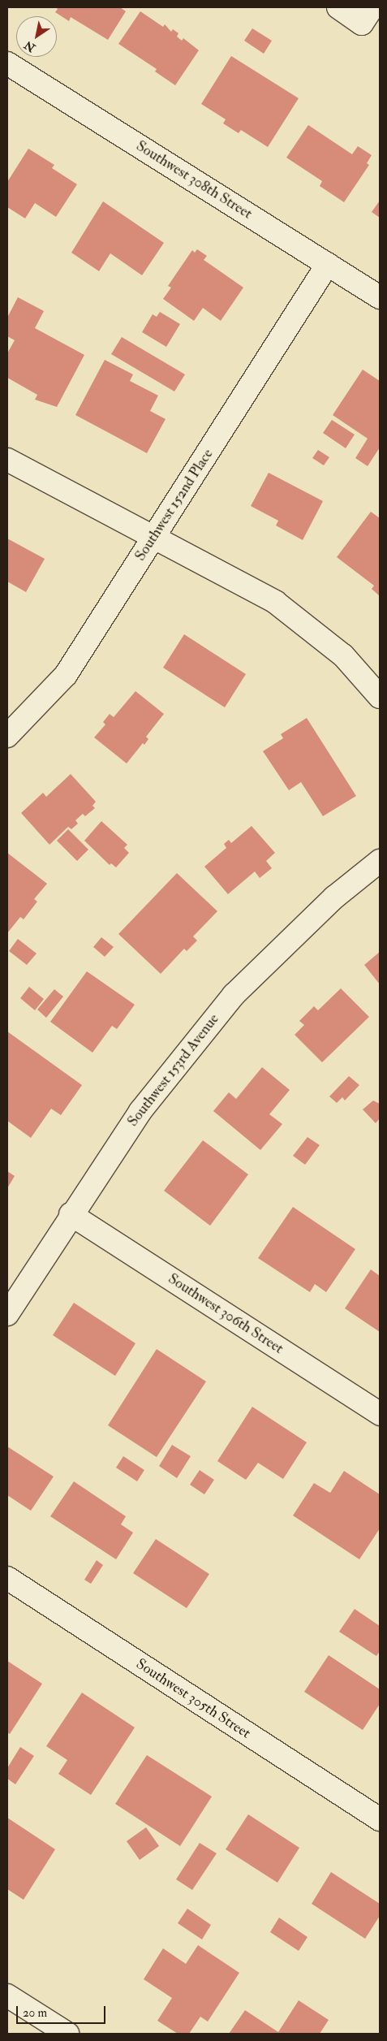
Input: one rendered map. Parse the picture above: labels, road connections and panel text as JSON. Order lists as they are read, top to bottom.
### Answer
{
  "streets": {
    "street": [
      "Southwest 308th Street",
      "Southwest 152nd Place",
      "Southwest 153rd Avenue",
      "Southwest 306th Street",
      "Southwest 305th Street"
    ]
  },
  "crossings": [
    ["Southwest 308th Street", "Southwest 152nd Place"],
    ["Southwest 153rd Avenue", "Southwest 306th Street"]
  ],
  "scale_bar": "20 m",
  "north": "bottom left"
}
